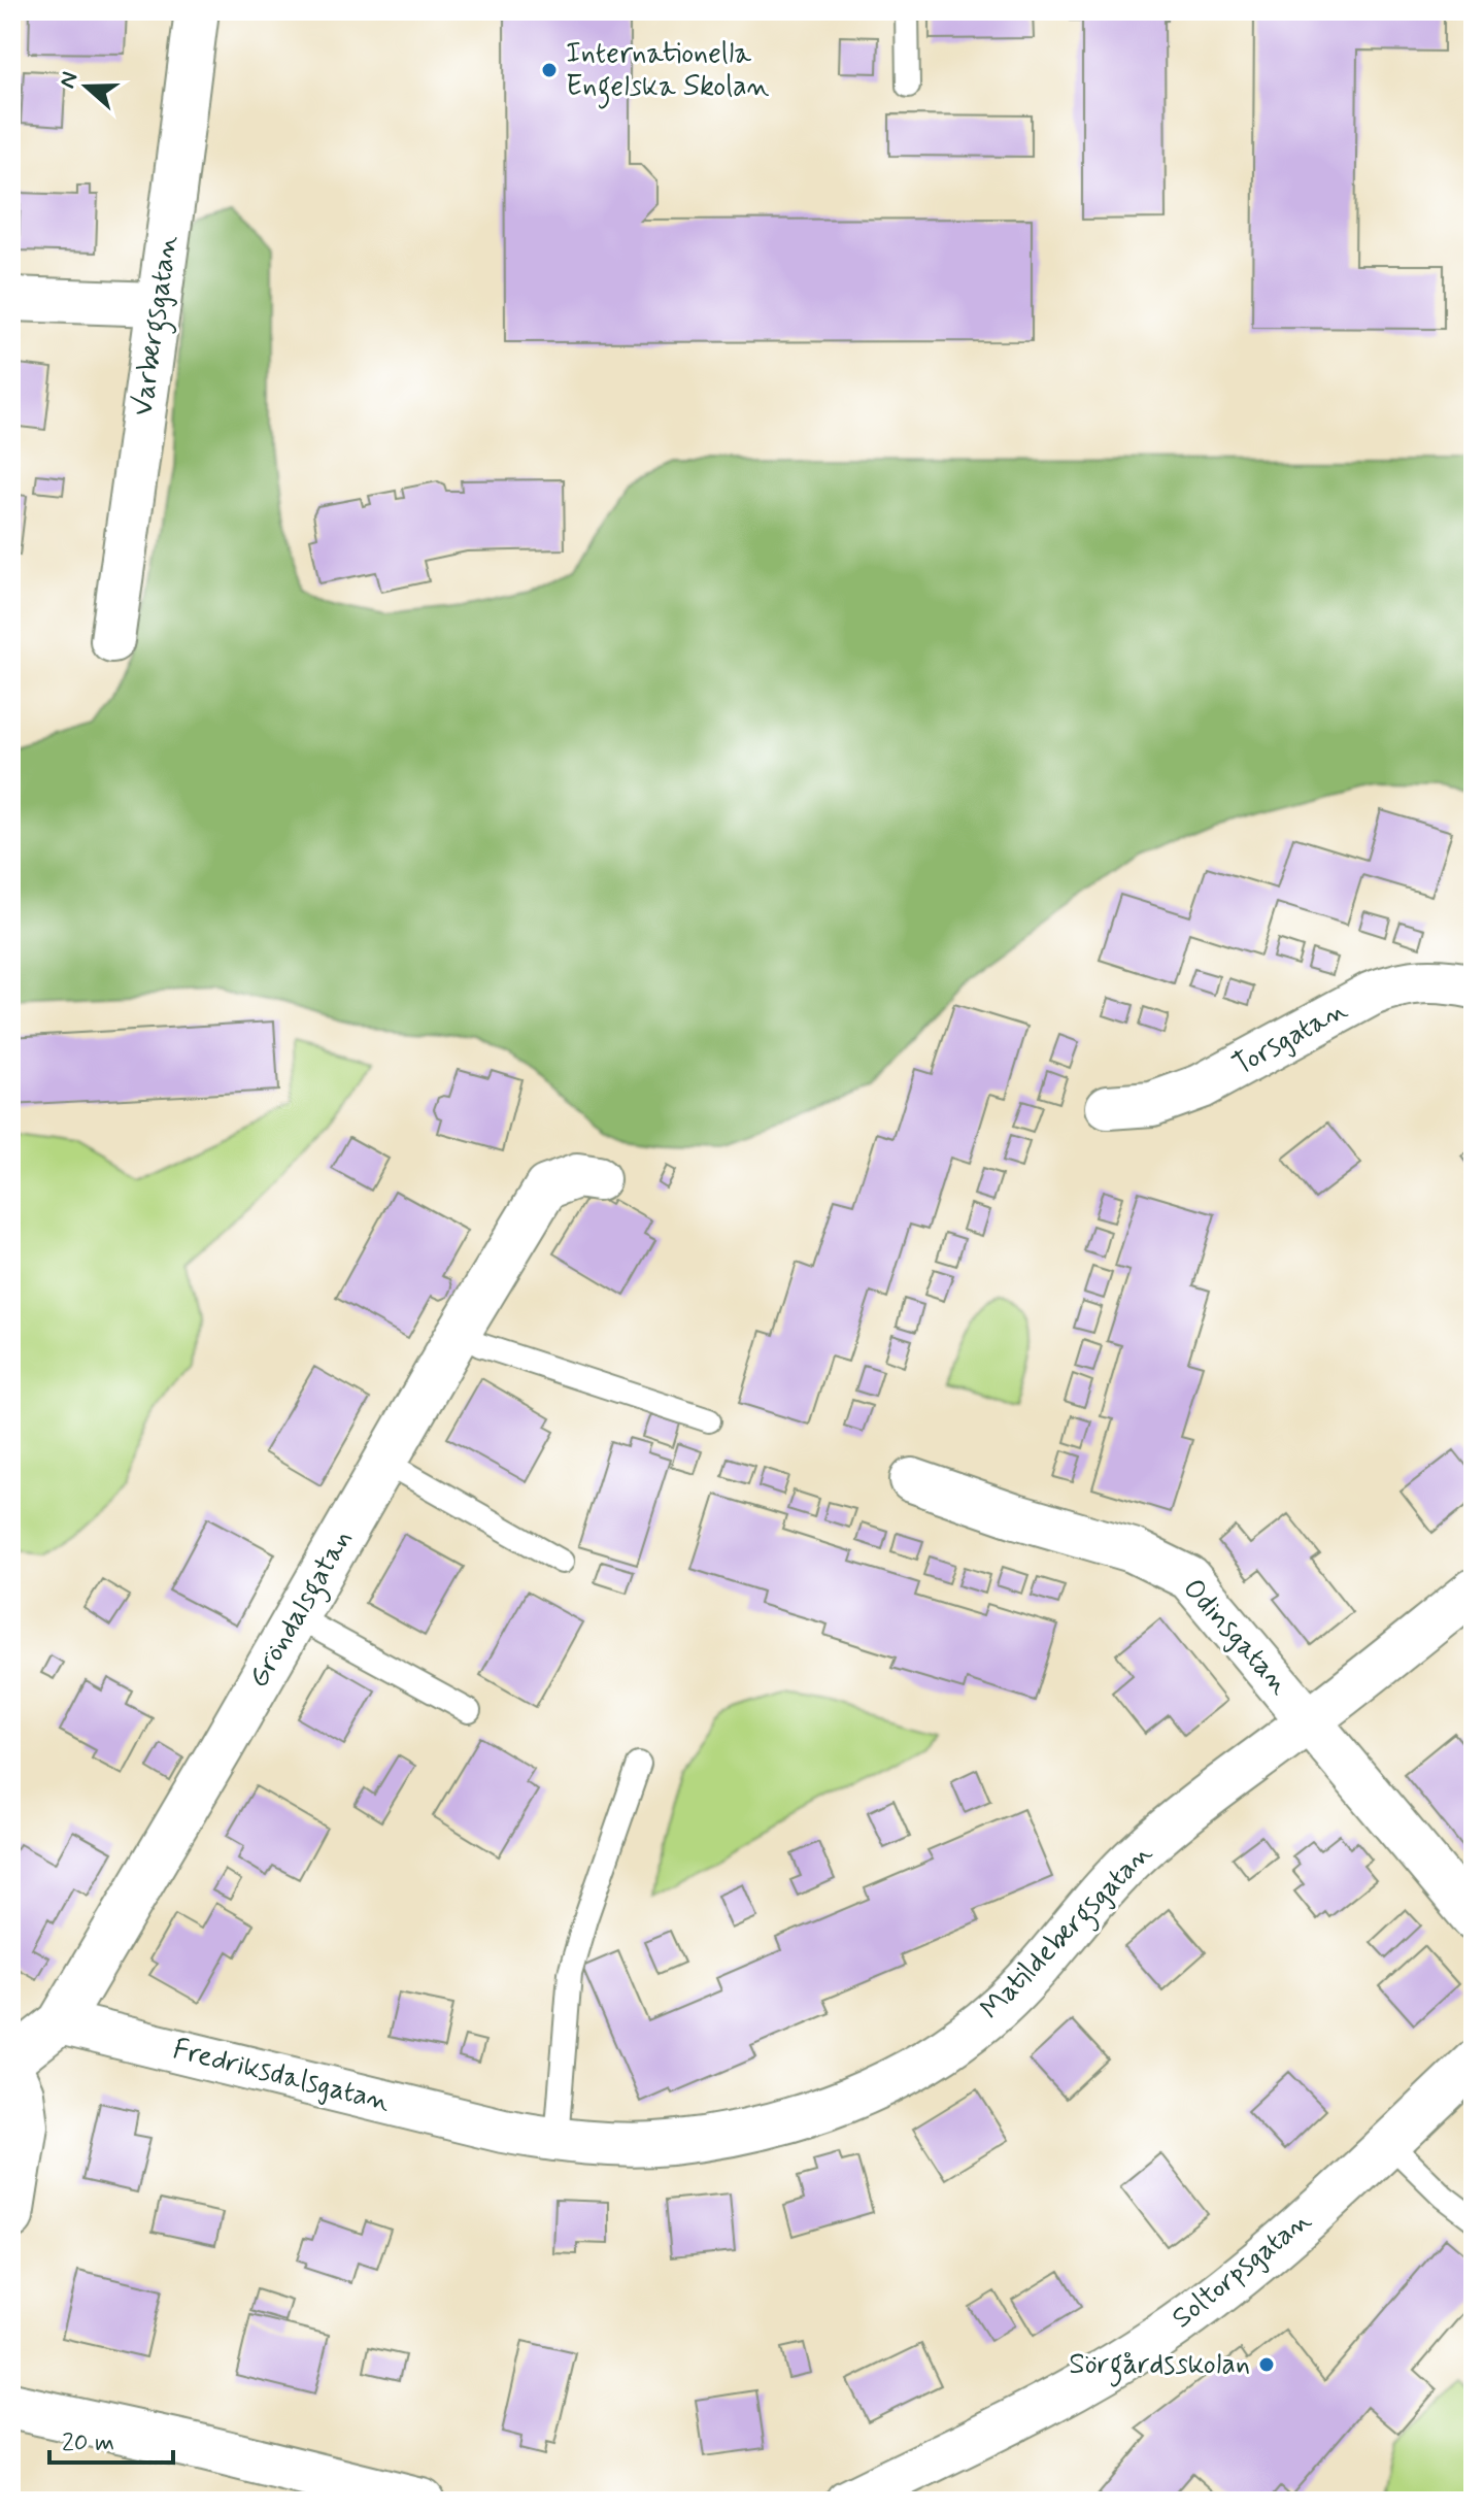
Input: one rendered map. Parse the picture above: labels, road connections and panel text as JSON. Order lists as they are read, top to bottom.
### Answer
{
  "streets": {
    "street": [
      "Varbergsgatan",
      "Torsgatan",
      "Gröndalsgatan",
      "Odinsgatan",
      "Matildebergsgatan",
      "Fredriksdalsgatan",
      "Soltorpsgatan"
    ]
  },
  "crossings": [
    ["Gröndalsgatan", "Fredriksdalsgatan"],
    ["Odinsgatan", "Matildebergsgatan"],
    ["Matildebergsgatan", "Fredriksdalsgatan"]
  ],
  "places": ["Internationella Engelska Skolan", "Sörgårdsskolan"],
  "scale_bar": "20 m",
  "north": "left"
}
